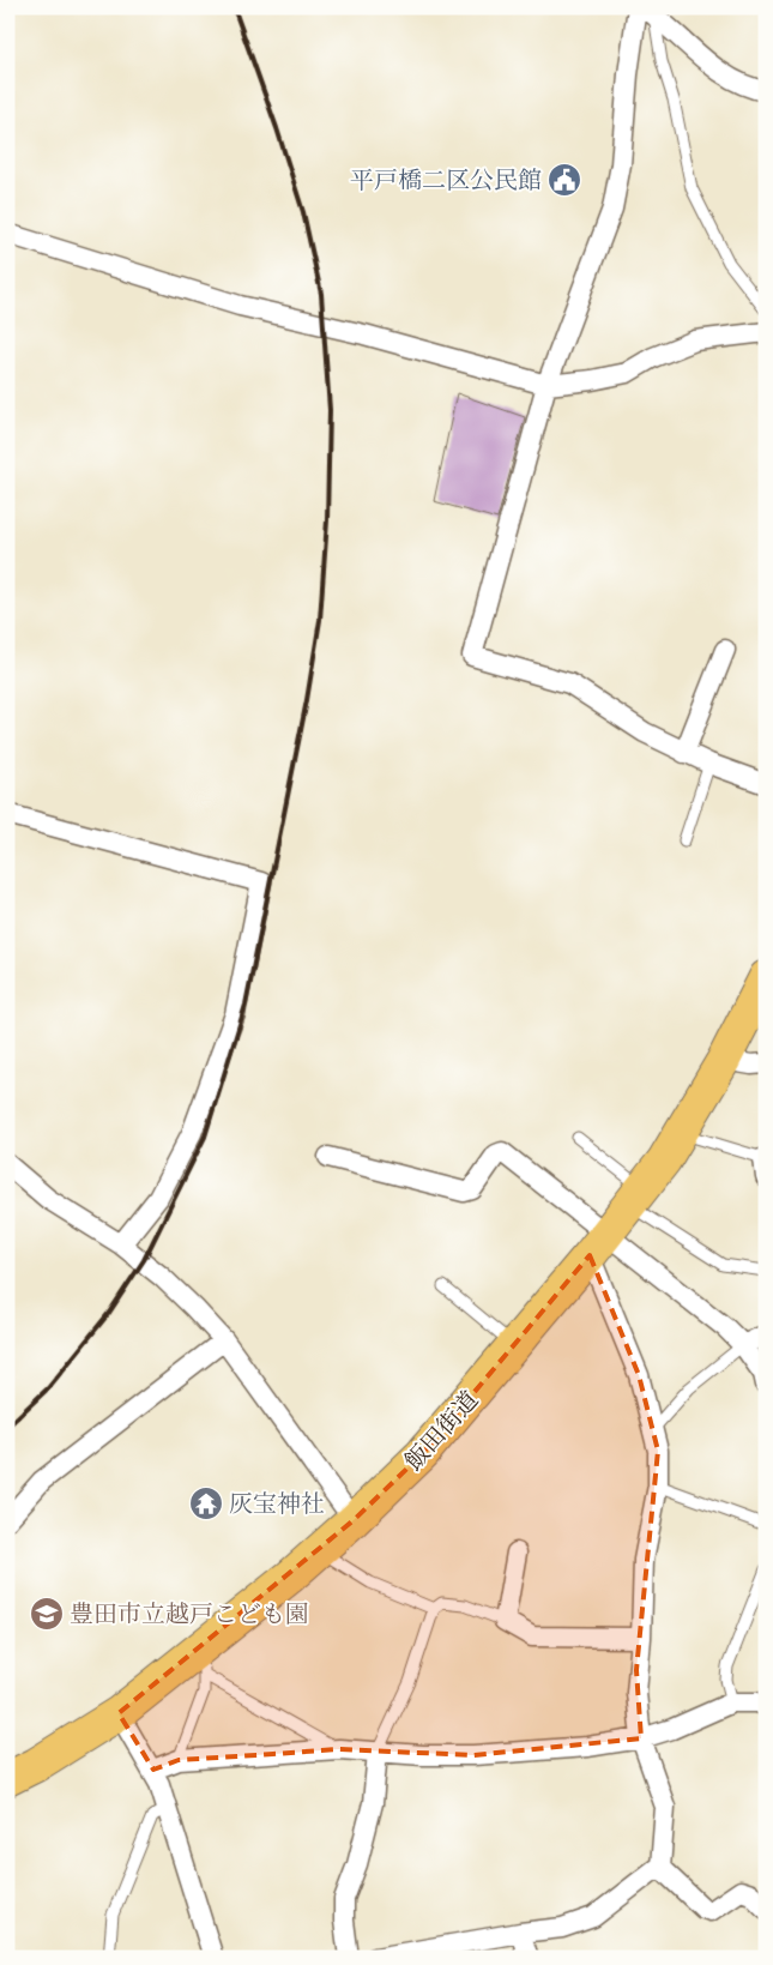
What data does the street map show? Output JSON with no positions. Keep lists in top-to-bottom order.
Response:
{
  "streets": {
    "highway": ["飯田街道"]
  },
  "places": {
    "public building": ["平戸橋二区公民館"],
    "temple": ["灰宝神社"],
    "school or university": ["豊田市立越戸こども園"]
  }
}
